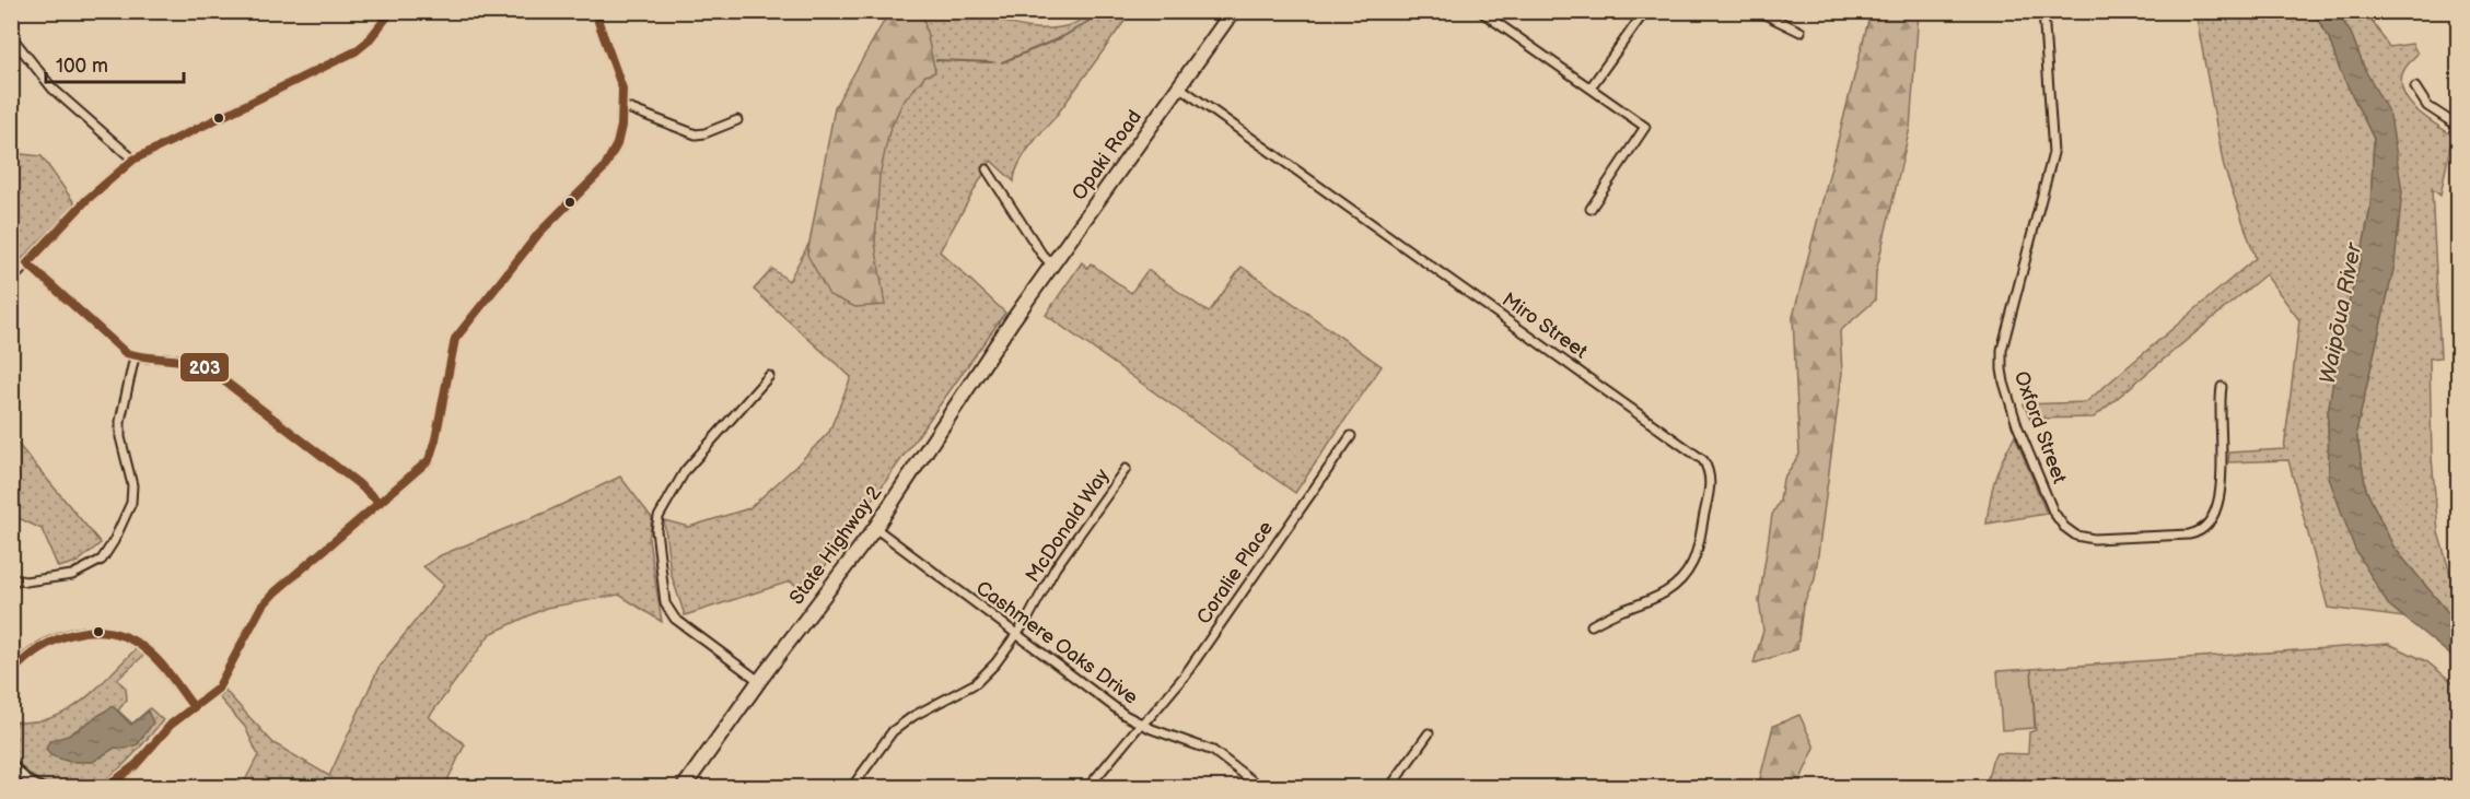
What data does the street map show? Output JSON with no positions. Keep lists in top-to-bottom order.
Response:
{
  "streets": {
    "highway": ["Opaki Road", "State Highway 2"],
    "street": [
      "Miro Street",
      "Oxford Street",
      "McDonald Way",
      "Coralie Place",
      "Cashmere Oaks Drive"
    ]
  },
  "crossings": [
    ["Opaki Road", "Miro Street"],
    ["Opaki Road", "State Highway 2"],
    ["McDonald Way", "Cashmere Oaks Drive"],
    ["State Highway 2", "Cashmere Oaks Drive"],
    ["Coralie Place", "Cashmere Oaks Drive"]
  ],
  "water": ["Waipōua River"],
  "lines": ["transit line 203"],
  "scale_bar": "100 m"
}
